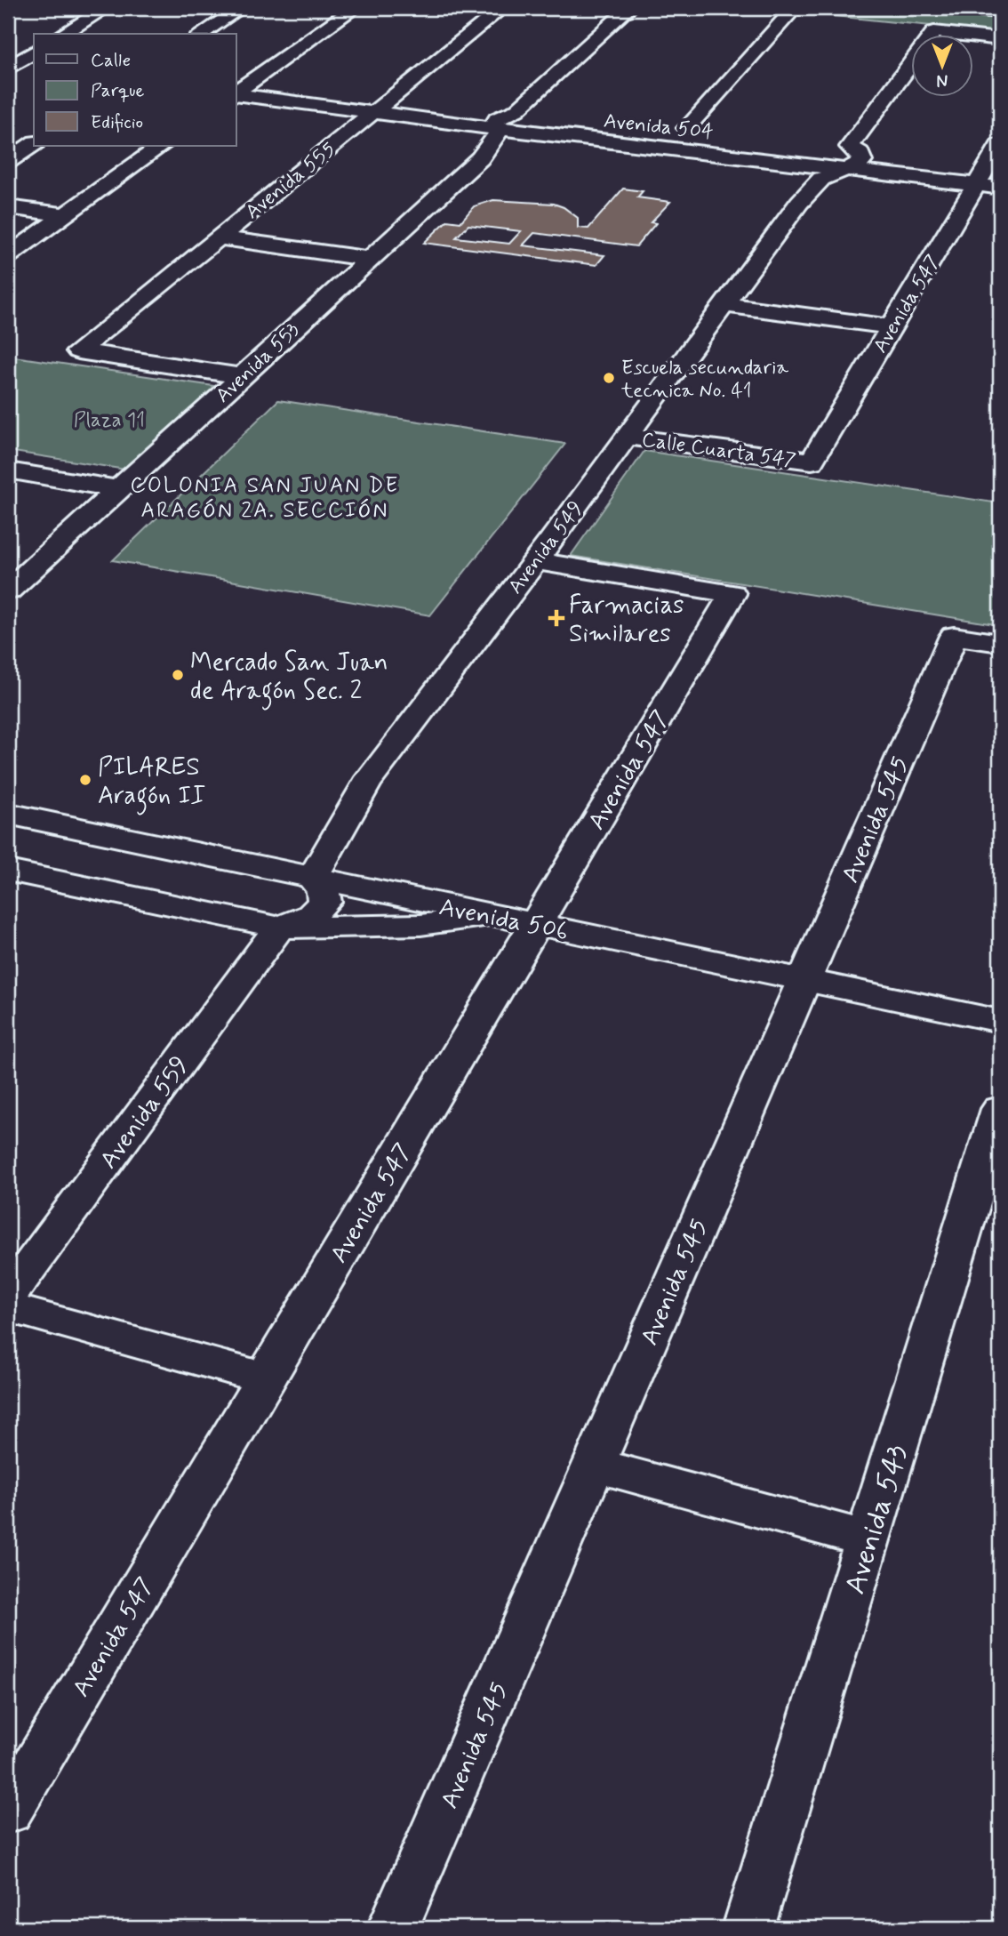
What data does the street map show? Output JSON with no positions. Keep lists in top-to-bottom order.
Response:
{
  "streets": {
    "street": [
      "Avenida 504",
      "Avenida 555",
      "Avenida 547",
      "Avenida 553",
      "Calle Cuarta 547",
      "Avenida 549",
      "Avenida 545",
      "Avenida 506",
      "Avenida 559",
      "Avenida 543"
    ]
  },
  "crossings": [
    ["Avenida 504", "Avenida 555"],
    ["Avenida 504", "Avenida 547"],
    ["Avenida 504", "Avenida 553"],
    ["Avenida 504", "Avenida 549"],
    ["Avenida 555", "Avenida 553"],
    ["Avenida 547", "Calle Cuarta 547"],
    ["Avenida 547", "Avenida 549"],
    ["Avenida 547", "Avenida 506"],
    ["Calle Cuarta 547", "Avenida 549"],
    ["Avenida 549", "Avenida 506"],
    ["Avenida 545", "Avenida 506"]
  ],
  "districts": ["COLONIA SAN JUAN DE ARAGÓN 2A. SECCIÓN"],
  "parks": ["Plaza 11"],
  "places": {
    "other": ["Escuela secundaria tecnica No. 41", "Mercado San Juan de Aragón Sec. 2", "PILARES Aragón II"],
    "health": ["Farmacias Similares"]
  },
  "legend": ["Calle", "Parque", "Edificio"],
  "north": "bottom"
}
